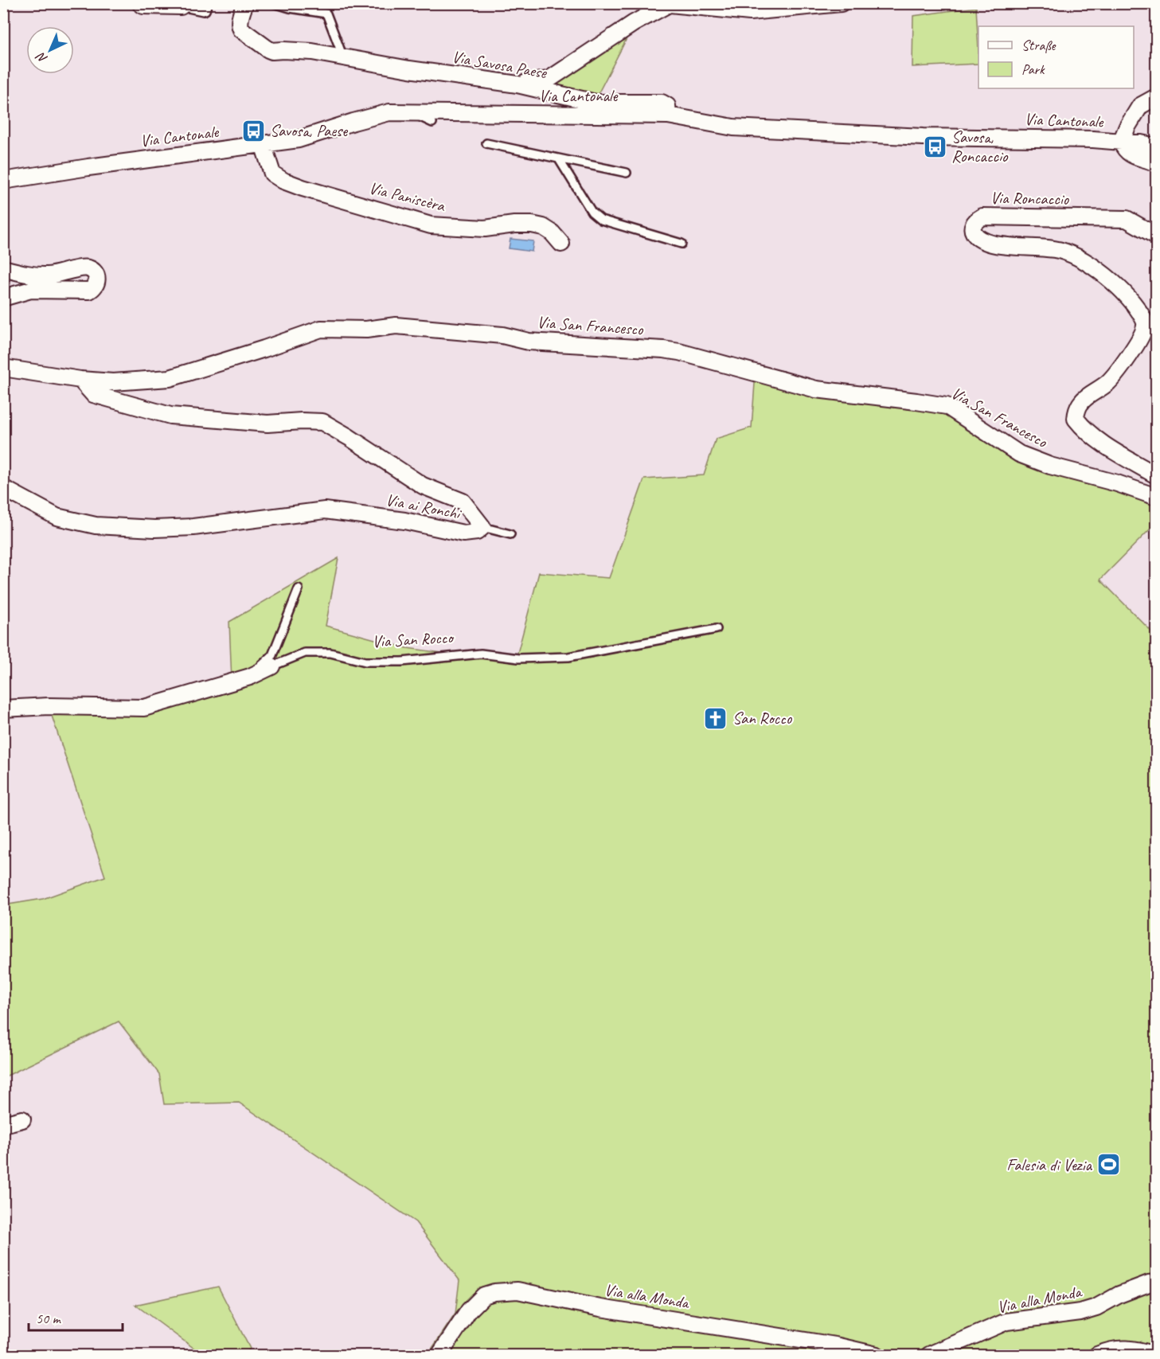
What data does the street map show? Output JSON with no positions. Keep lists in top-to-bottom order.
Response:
{
  "streets": {
    "street": [
      "Via Savosa Paese",
      "Via Cantonale",
      "Via Paniscèra",
      "Via Roncaccio",
      "Via San Francesco",
      "Via ai Ronchi",
      "Via San Rocco",
      "Via alla Monda"
    ]
  },
  "crossings": [
    ["Via Savosa Paese", "Via Cantonale"],
    ["Via Cantonale", "Via Paniscèra"],
    ["Via San Francesco", "Via ai Ronchi"]
  ],
  "places": {
    "bus stop": ["Savosa, Paese", "Savosa, Roncaccio"],
    "church": ["San Rocco"],
    "sports": ["Falesia di Vezia"]
  },
  "legend": ["Straße", "Park"],
  "scale_bar": "50 m",
  "north": "bottom left"
}
